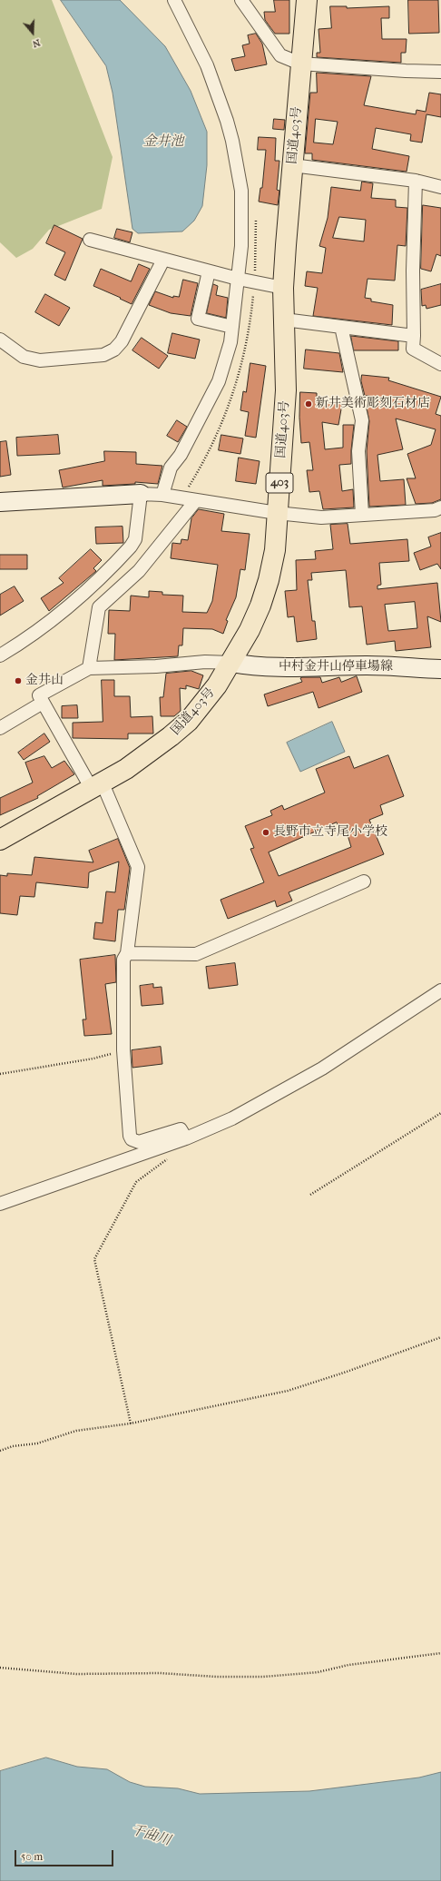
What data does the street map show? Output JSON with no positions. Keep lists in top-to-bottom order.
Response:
{
  "streets": {
    "highway": ["国道403号", "403"],
    "main road": ["中村金井山停車場線"]
  },
  "crossings": [
    ["国道403号", "中村金井山停車場線"]
  ],
  "water": ["金井池", "千曲川"],
  "places": ["新井美術彫刻石材店", "金井山", "長野市立寺尾小学校"],
  "scale_bar": "50 m",
  "north": "bottom"
}
